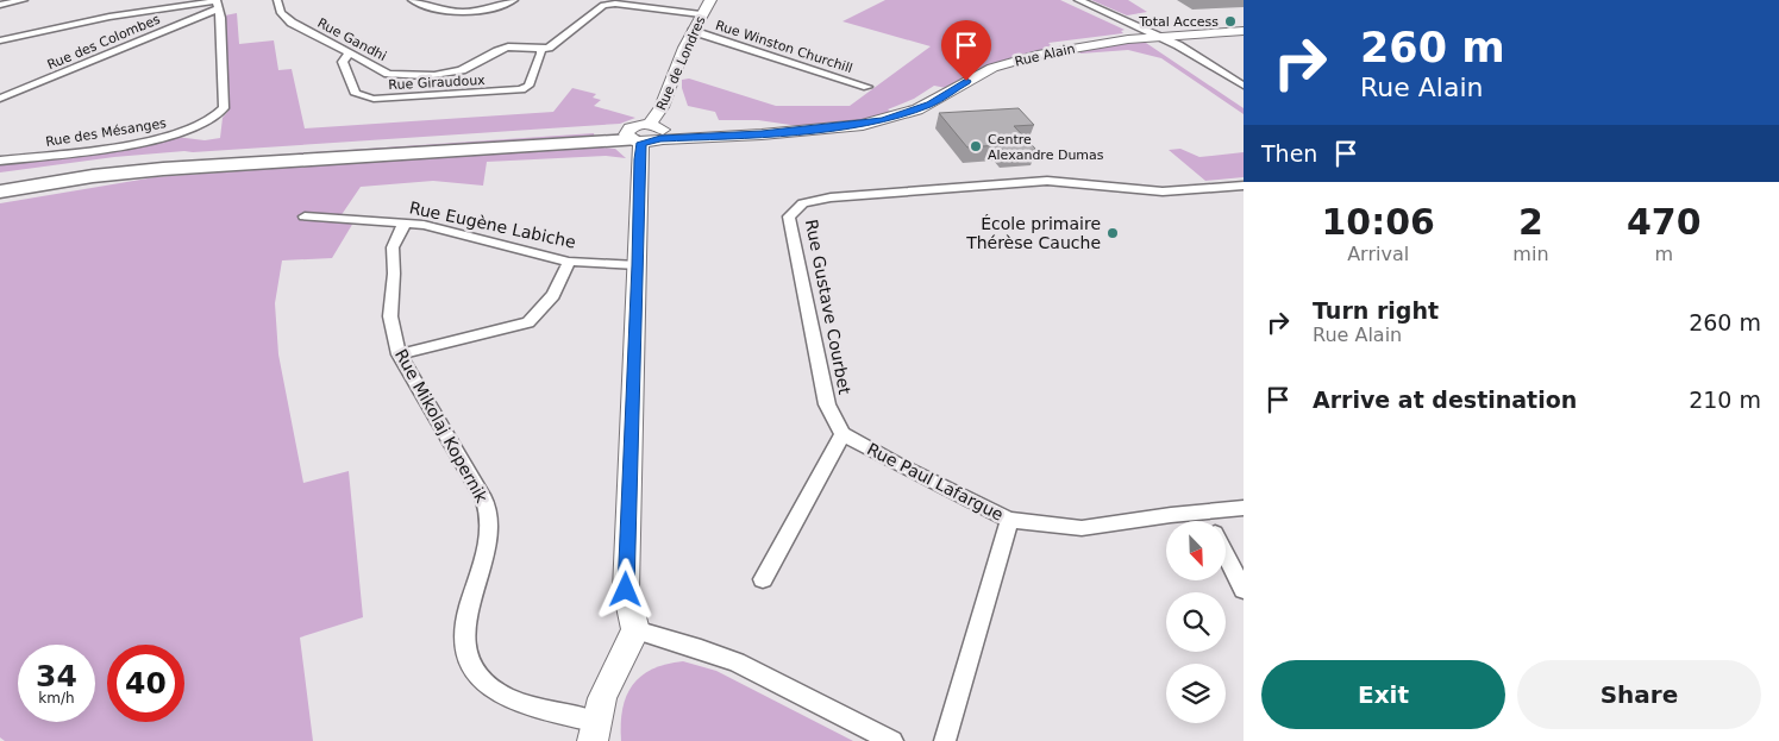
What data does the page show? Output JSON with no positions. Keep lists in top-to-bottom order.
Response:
{
  "streets": {
    "street": [
      "Rue Gandhi",
      "Rue des Colombes",
      "Rue Winston Churchill",
      "Rue Alain",
      "Rue de Londres",
      "Rue Giraudoux",
      "Rue des Mésanges",
      "Rue Eugène Labiche",
      "Rue Gustave Courbet",
      "Rue Mikolaj Kopernik",
      "Rue Paul Lafargue"
    ]
  },
  "crossings": [
    ["Rue Gandhi", "Rue Giraudoux"],
    ["Rue des Colombes", "Rue des Mésanges"],
    ["Rue Winston Churchill", "Rue de Londres"],
    ["Rue Alain", "Rue de Londres"],
    ["Rue de Londres", "Rue Eugène Labiche"],
    ["Rue Eugène Labiche", "Rue Mikolaj Kopernik"],
    ["Rue Gustave Courbet", "Rue Paul Lafargue"]
  ],
  "places": ["Total Access", "Centre Alexandre Dumas", "École primaire Thérèse Cauche"],
  "north": "bottom right",
  "page": {
    "turn": ["260 m", "Rue Alain"],
    "then": "Then",
    "eta": [
      "10:06",
      "Arrival",
      "2",
      "min",
      "470",
      "m"
    ],
    "list": [
      {
        "name": "Turn right",
        "note": "Rue Alain",
        "value": "260 m"
      },
      {
        "name": "Arrive at destination",
        "value": "210 m"
      }
    ],
    "speed": "34 km/h",
    "limit": "40",
    "buttons": ["Exit", "Share"]
  }
}
